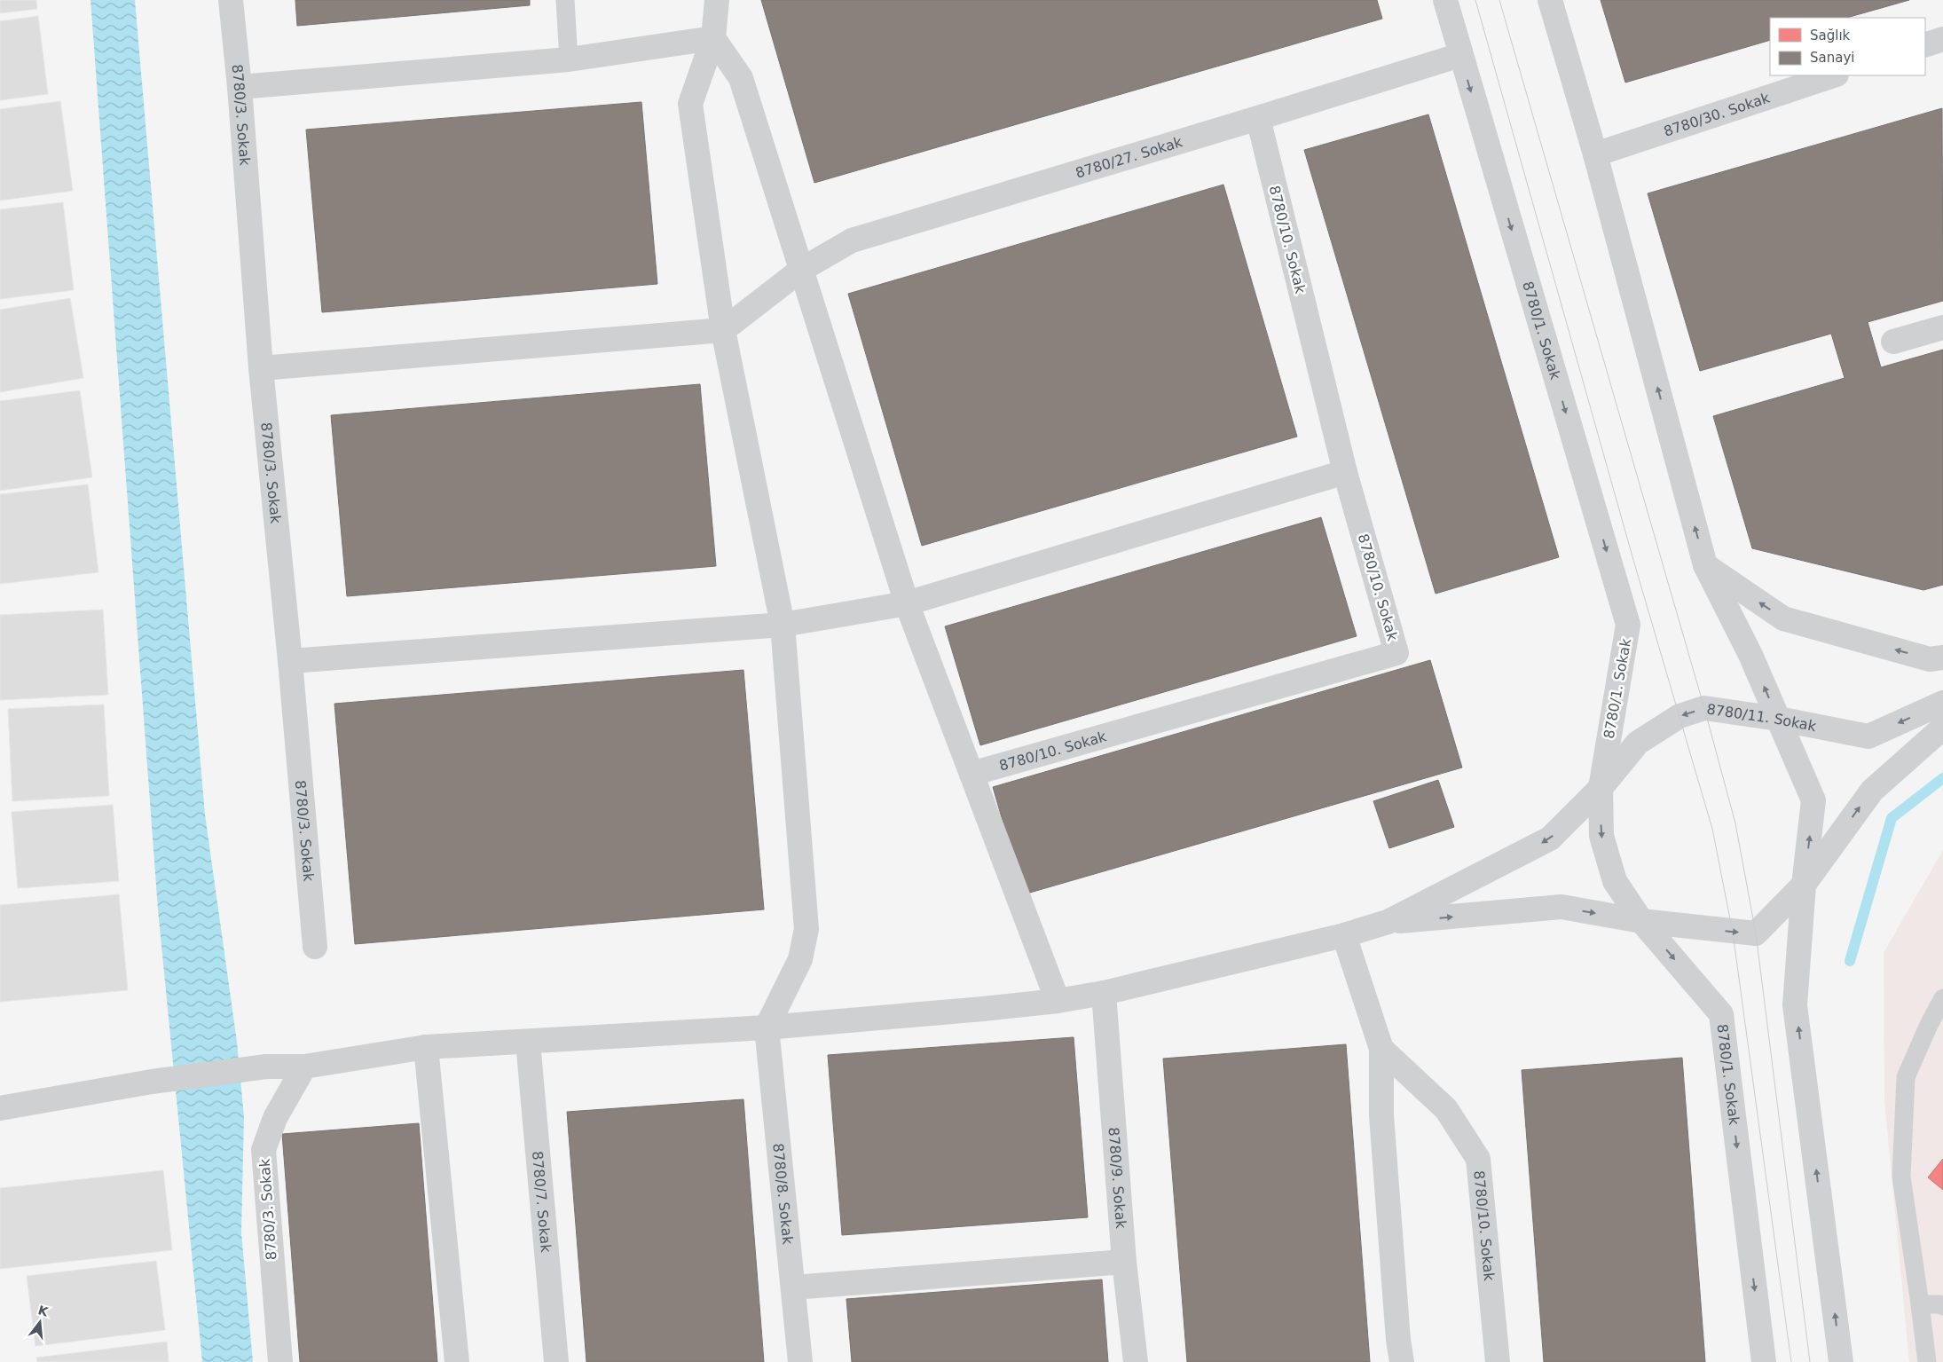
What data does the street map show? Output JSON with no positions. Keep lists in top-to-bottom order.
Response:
{
  "streets": {
    "street": [
      "8780/30. Sokak",
      "8780/3. Sokak",
      "8780/27. Sokak",
      "8780/10. Sokak",
      "8780/1. Sokak",
      "8780/11. Sokak",
      "8780/9. Sokak",
      "8780/8. Sokak",
      "8780/7. Sokak"
    ]
  },
  "crossings": [
    ["8780/27. Sokak", "8780/10. Sokak"],
    ["8780/27. Sokak", "8780/1. Sokak"],
    ["8780/1. Sokak", "8780/11. Sokak"]
  ],
  "legend": ["Sağlık", "Sanayi"],
  "north": "top"
}
